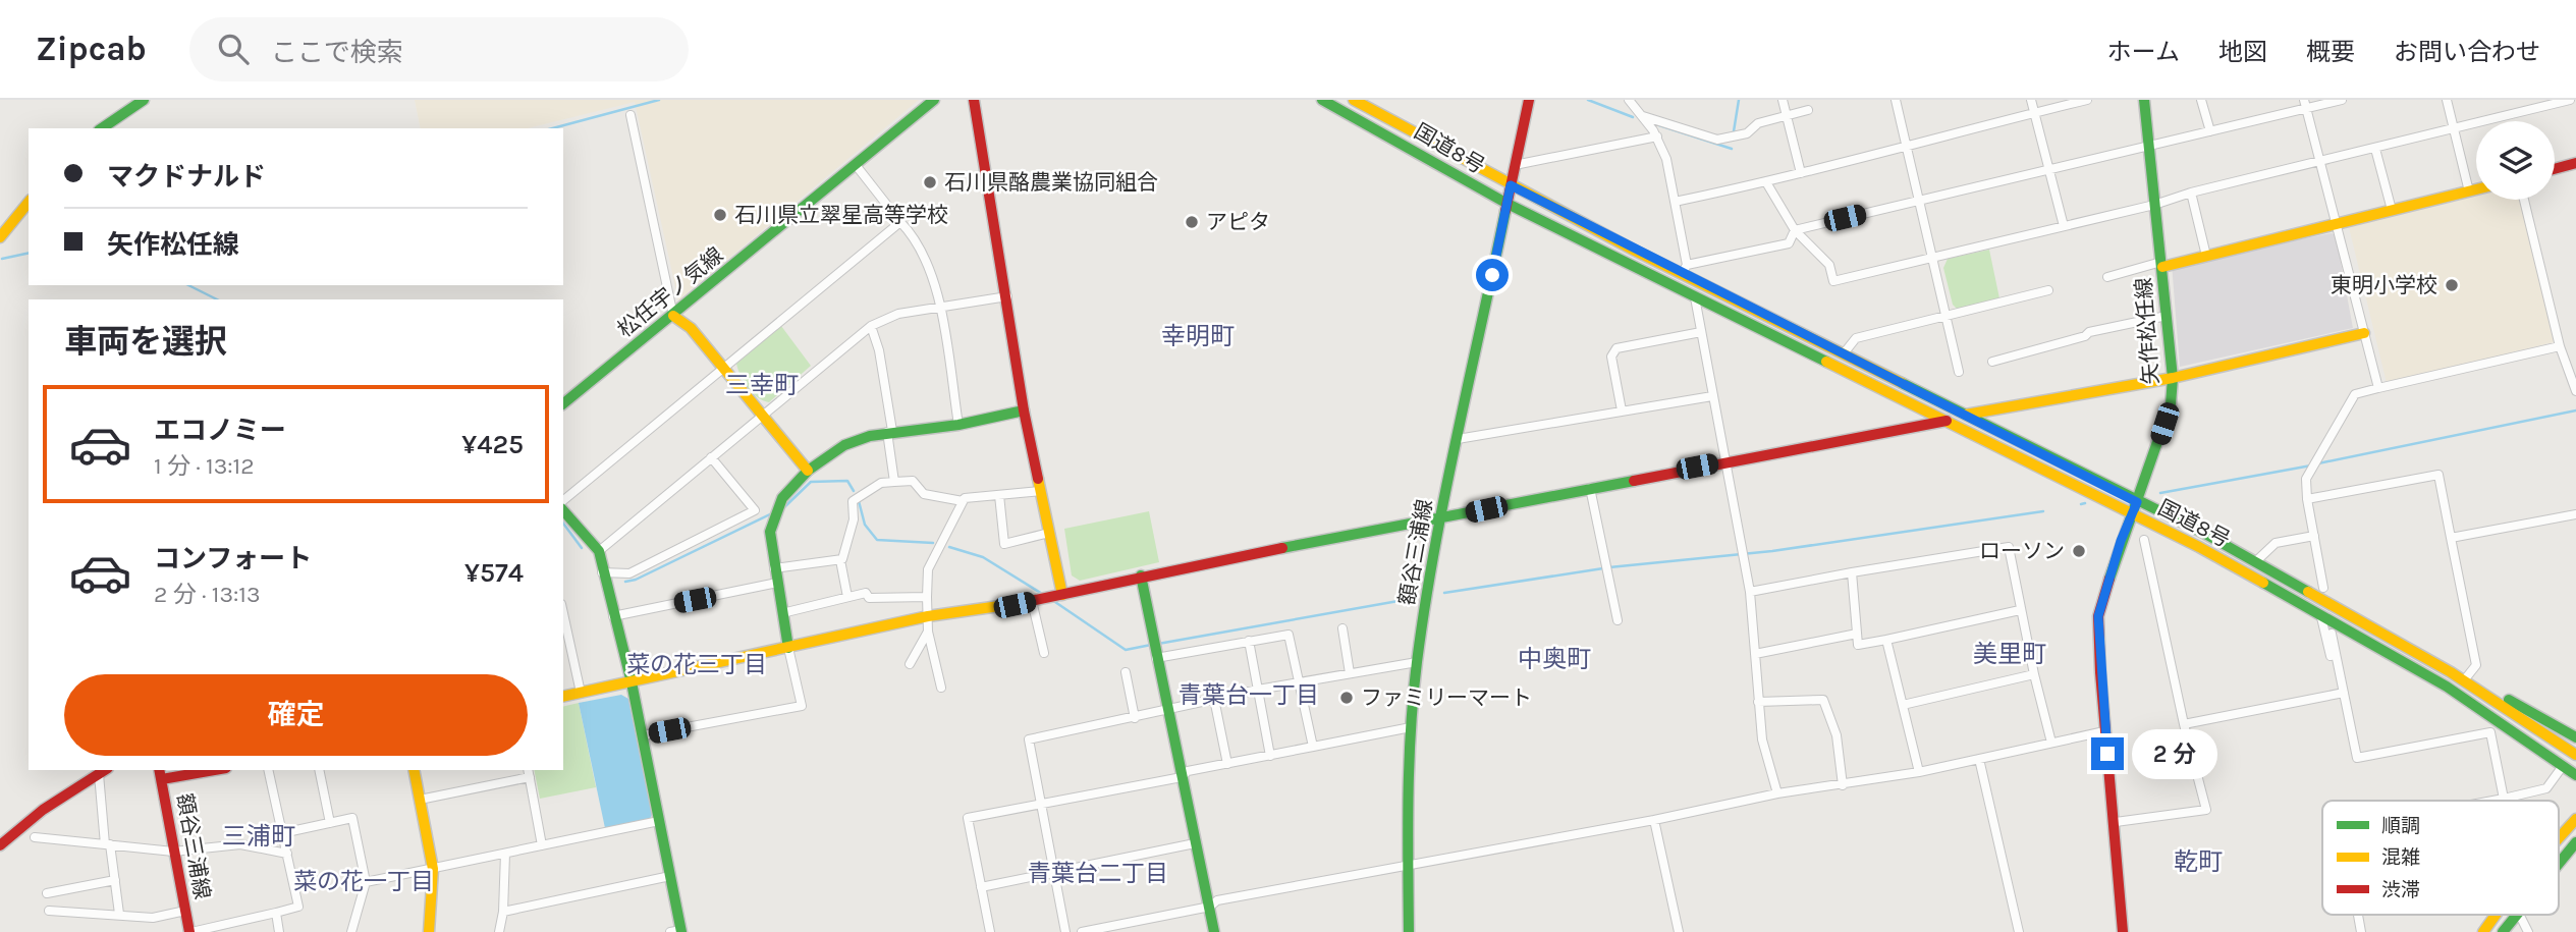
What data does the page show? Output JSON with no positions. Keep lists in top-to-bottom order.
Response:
{
  "streets": {
    "main road": [
      "国道8号",
      "松任宇ノ気線",
      "矢作松任線",
      "額谷三浦線"
    ]
  },
  "crossings": [
    ["国道8号", "矢作松任線"],
    ["国道8号", "額谷三浦線"]
  ],
  "districts": [
    "幸明町",
    "三幸町",
    "美里町",
    "中奥町",
    "菜の花三丁目",
    "青葉台一丁目",
    "三浦町",
    "乾町",
    "青葉台二丁目",
    "菜の花一丁目"
  ],
  "places": [
    "石川県酪農業協同組合",
    "石川県立翠星高等学校",
    "アピタ",
    "東明小学校",
    "ローソン",
    "ファミリーマート"
  ],
  "legend": ["順調", "混雑", "渋滞"],
  "page": {
    "header": "Zipcab",
    "search": "ここで検索",
    "nav": [
      "ホーム",
      "地図",
      "概要",
      "お問い合わせ"
    ],
    "banner": ["マクドナルド", "矢作松任線"],
    "heading": "車両を選択",
    "list": [
      {
        "name": "エコノミー",
        "note": "1 分 · 13:12",
        "value": "¥425"
      },
      {
        "name": "コンフォート",
        "note": "2 分 · 13:13",
        "value": "¥574"
      }
    ],
    "buttons": "確定",
    "bubble": "2 分"
  }
}
